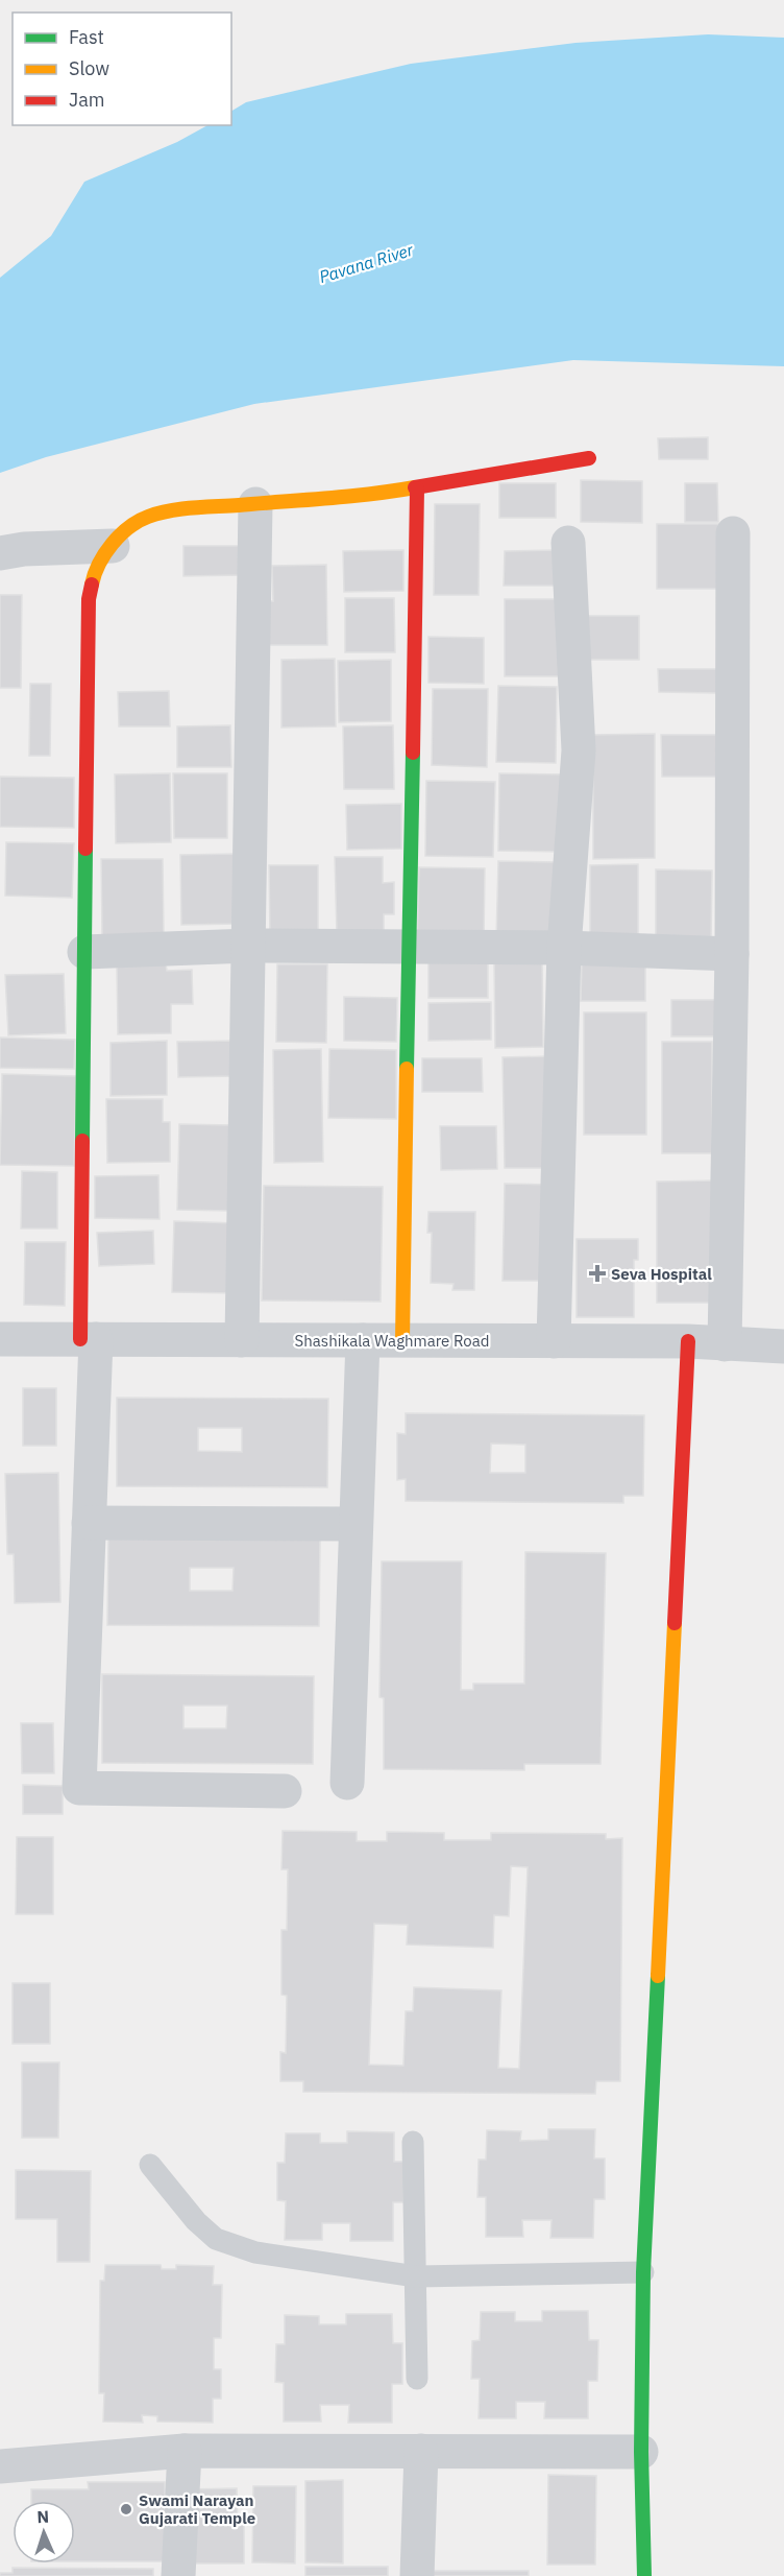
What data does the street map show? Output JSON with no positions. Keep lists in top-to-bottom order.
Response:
{
  "streets": {
    "street": ["Shashikala Waghmare Road"]
  },
  "water": ["Pavana River"],
  "places": {
    "health": ["Seva Hospital"],
    "other": ["Swami Narayan Gujarati Temple"]
  },
  "legend": ["Fast", "Slow", "Jam"],
  "north": "top"
}
